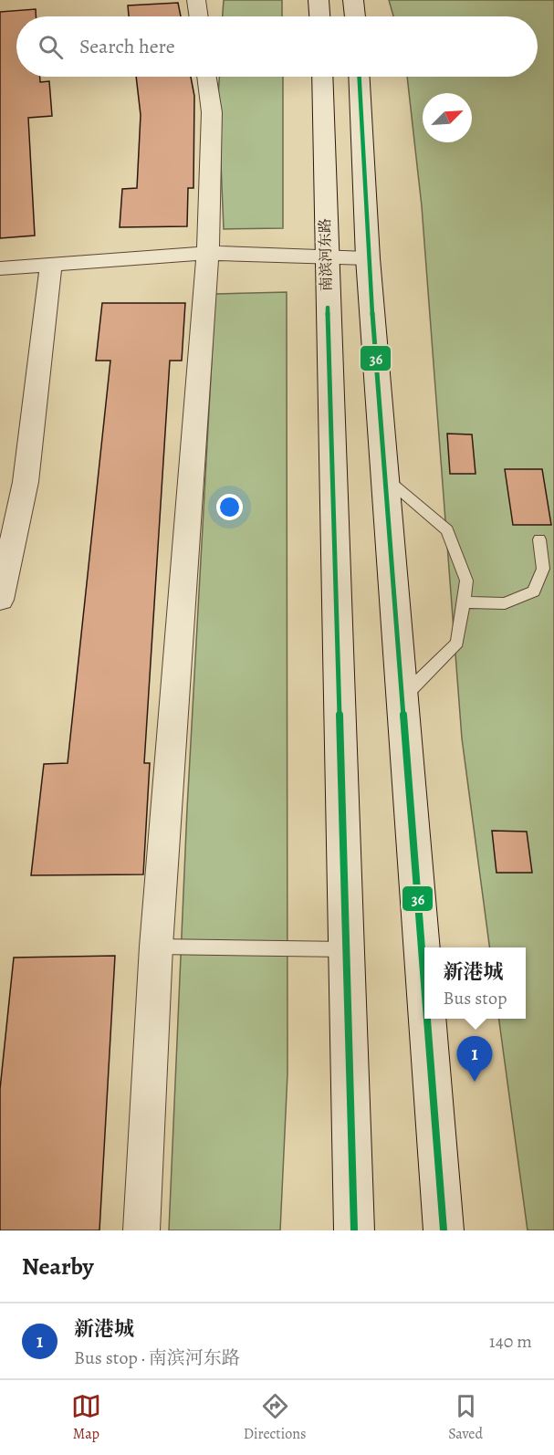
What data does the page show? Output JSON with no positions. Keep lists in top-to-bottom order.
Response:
{
  "streets": {
    "main road": ["南滨河东路"]
  },
  "lines": ["transit line 36"],
  "north": "top right",
  "page": {
    "search": "Search here",
    "popup": ["新港城", "Bus stop"],
    "pins": "1",
    "heading": "Nearby",
    "list": [
      {
        "mark": "1",
        "name": "新港城",
        "note": "Bus stop · 南滨河东路",
        "value": "140 m"
      }
    ],
    "nav": ["Map", "Directions", "Saved"]
  }
}
